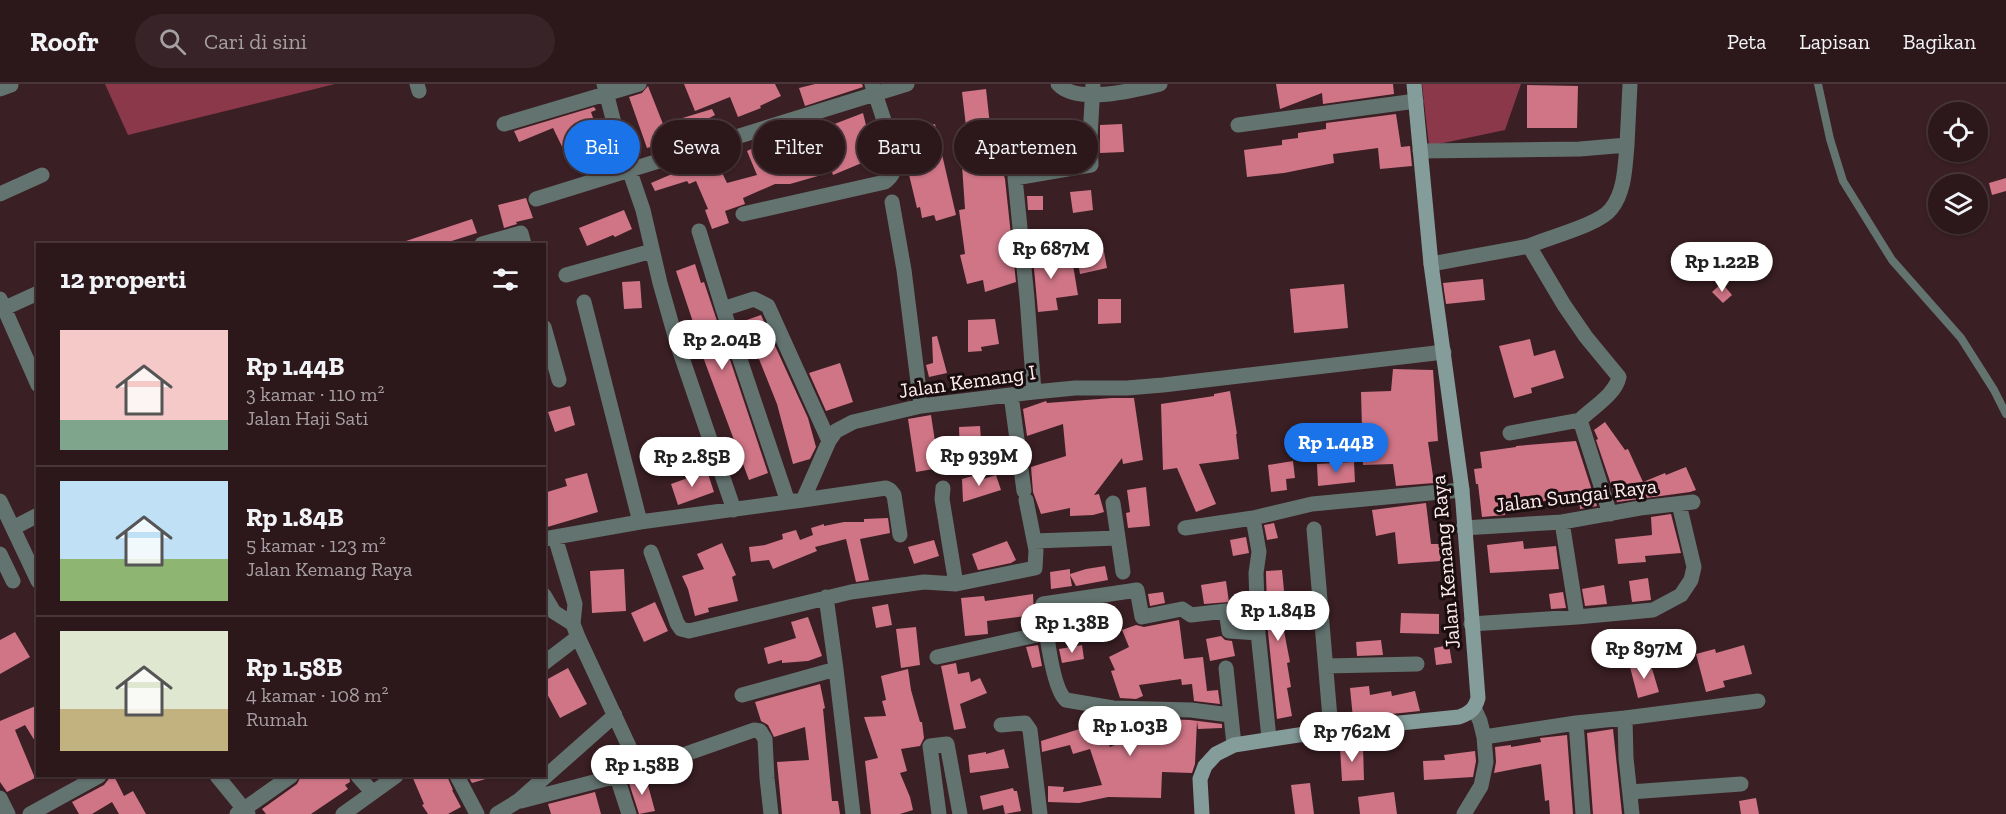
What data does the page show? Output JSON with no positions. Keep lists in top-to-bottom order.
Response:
{
  "streets": {
    "street": ["Jalan Kemang I", "Jalan Sungai Raya", "Jalan Kemang Raya"]
  },
  "crossings": [
    ["Jalan Kemang I", "Jalan Kemang Raya"],
    ["Jalan Sungai Raya", "Jalan Kemang Raya"]
  ],
  "page": {
    "header": "Roofr",
    "search": "Cari di sini",
    "nav": ["Peta", "Lapisan", "Bagikan"],
    "chip": [
      "Beli",
      "Sewa",
      "Filter",
      "Baru",
      "Apartemen"
    ],
    "price": [
      "Rp 687M",
      "Rp 1.22B",
      "Rp 2.04B",
      "Rp 1.44B",
      "Rp 939M",
      "Rp 2.85B",
      "Rp 1.84B",
      "Rp 1.38B",
      "Rp 897M",
      "Rp 1.03B",
      "Rp 762M",
      "Rp 1.58B"
    ],
    "heading": "12 properti",
    "list": [
      {
        "name": "Rp 1.44B",
        "note": "3 kamar · 110 m² · Jalan Haji Sati"
      },
      {
        "name": "Rp 1.84B",
        "note": "5 kamar · 123 m² · Jalan Kemang Raya"
      },
      {
        "name": "Rp 1.58B",
        "note": "4 kamar · 108 m² · Rumah"
      }
    ]
  }
}
